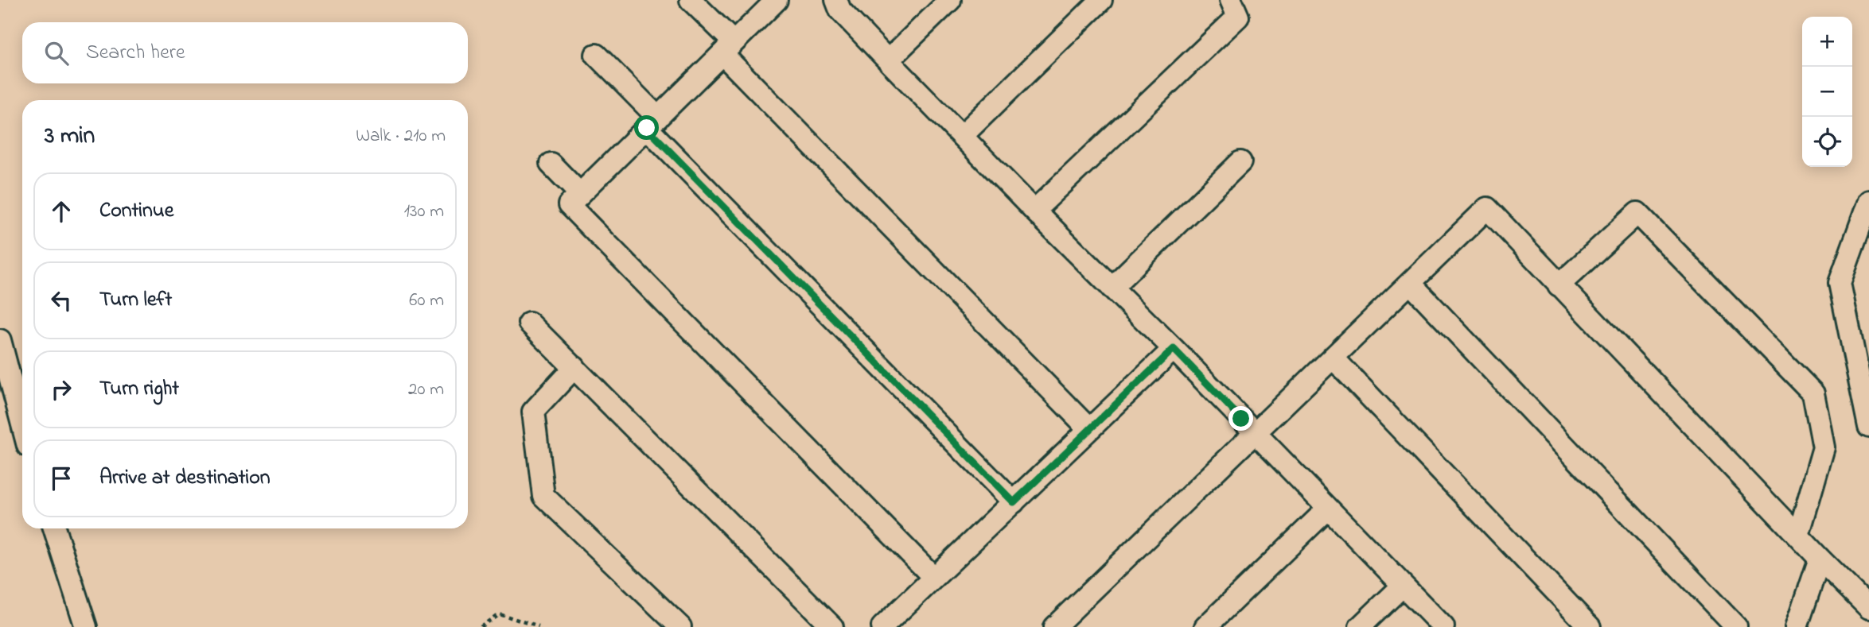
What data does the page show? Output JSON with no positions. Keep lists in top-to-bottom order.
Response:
{
  "page": {
    "map_buttons": ["+", "−"],
    "search": "Search here",
    "heading": ["3 min", "Walk · 210 m"],
    "list": [
      ["Continue", "130 m"],
      ["Turn left", "60 m"],
      ["Turn right", "20 m"],
      "Arrive at destination"
    ]
  }
}
